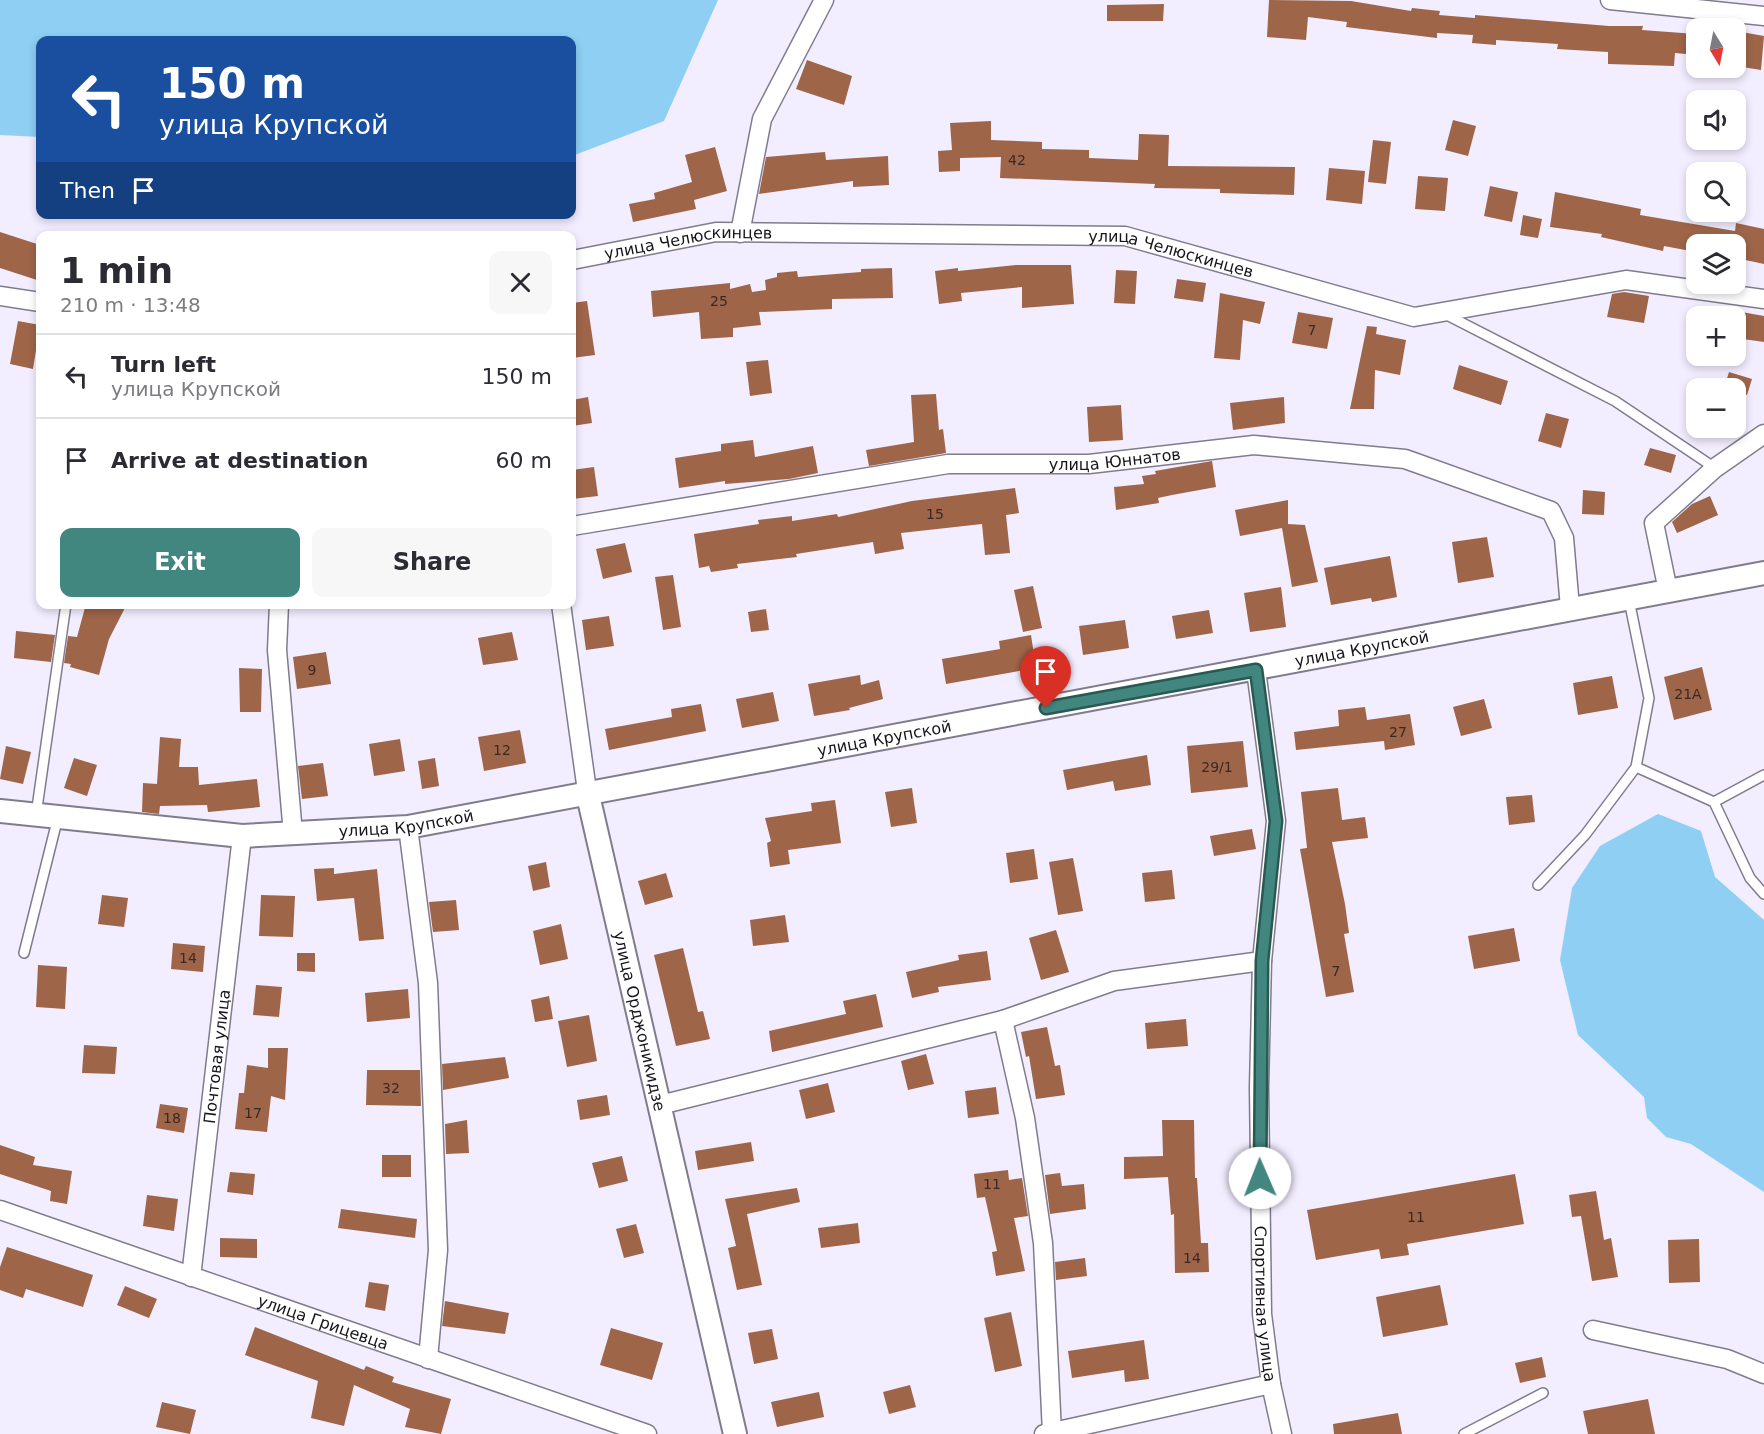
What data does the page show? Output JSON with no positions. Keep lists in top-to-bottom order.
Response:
{
  "streets": {
    "street": [
      "улица Челюскинцев",
      "улица Юннатов",
      "улица Крупской",
      "улица Орджоникидзе",
      "Почтовая улица",
      "Спортивная улица",
      "улица Грицевца"
    ]
  },
  "crossings": [
    ["улица Юннатов", "улица Крупской"],
    ["улица Крупской", "улица Орджоникидзе"],
    ["улица Крупской", "Почтовая улица"],
    ["улица Крупской", "Спортивная улица"],
    ["Почтовая улица", "улица Грицевца"]
  ],
  "house_numbers": [
    "42",
    "25",
    "7",
    "15",
    "9",
    "21А",
    "27",
    "12",
    "29/1",
    "14",
    "7",
    "32",
    "17",
    "18",
    "11",
    "11",
    "14"
  ],
  "north": "bottom",
  "page": {
    "map_buttons": ["+", "−"],
    "turn": ["150 m", "улица Крупской"],
    "then": "Then",
    "heading": ["1 min", "210 m · 13:48"],
    "list": [
      {
        "name": "Turn left",
        "note": "улица Крупской",
        "value": "150 m"
      },
      {
        "name": "Arrive at destination",
        "value": "60 m"
      }
    ],
    "buttons": ["Exit", "Share"]
  }
}
